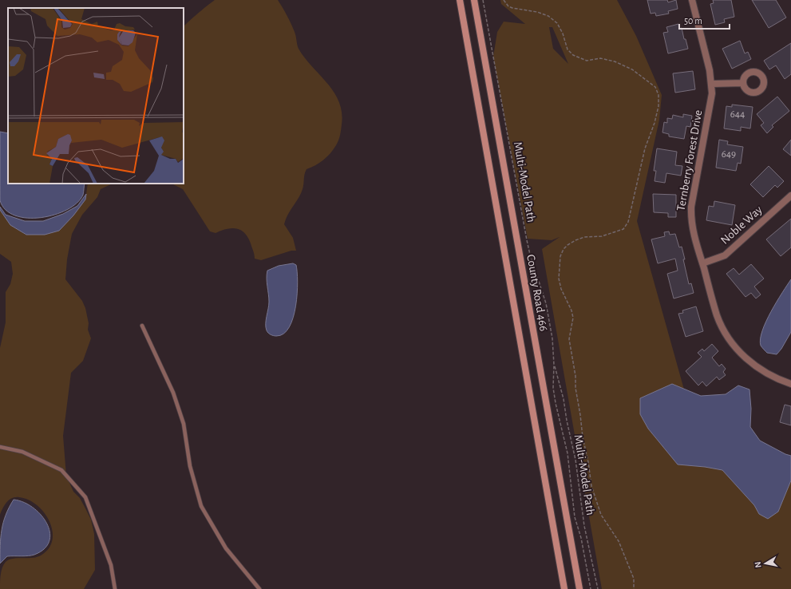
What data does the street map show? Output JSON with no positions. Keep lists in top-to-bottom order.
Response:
{
  "streets": {
    "main road": ["County Road 466"],
    "street": ["Ternberry Forest Drive", "Noble Way"],
    "path": ["Multi-Model Path"]
  },
  "crossings": [
    ["Ternberry Forest Drive", "Noble Way"]
  ],
  "house_numbers": ["644", "649"],
  "scale_bar": "50 m",
  "north": "left"
}
